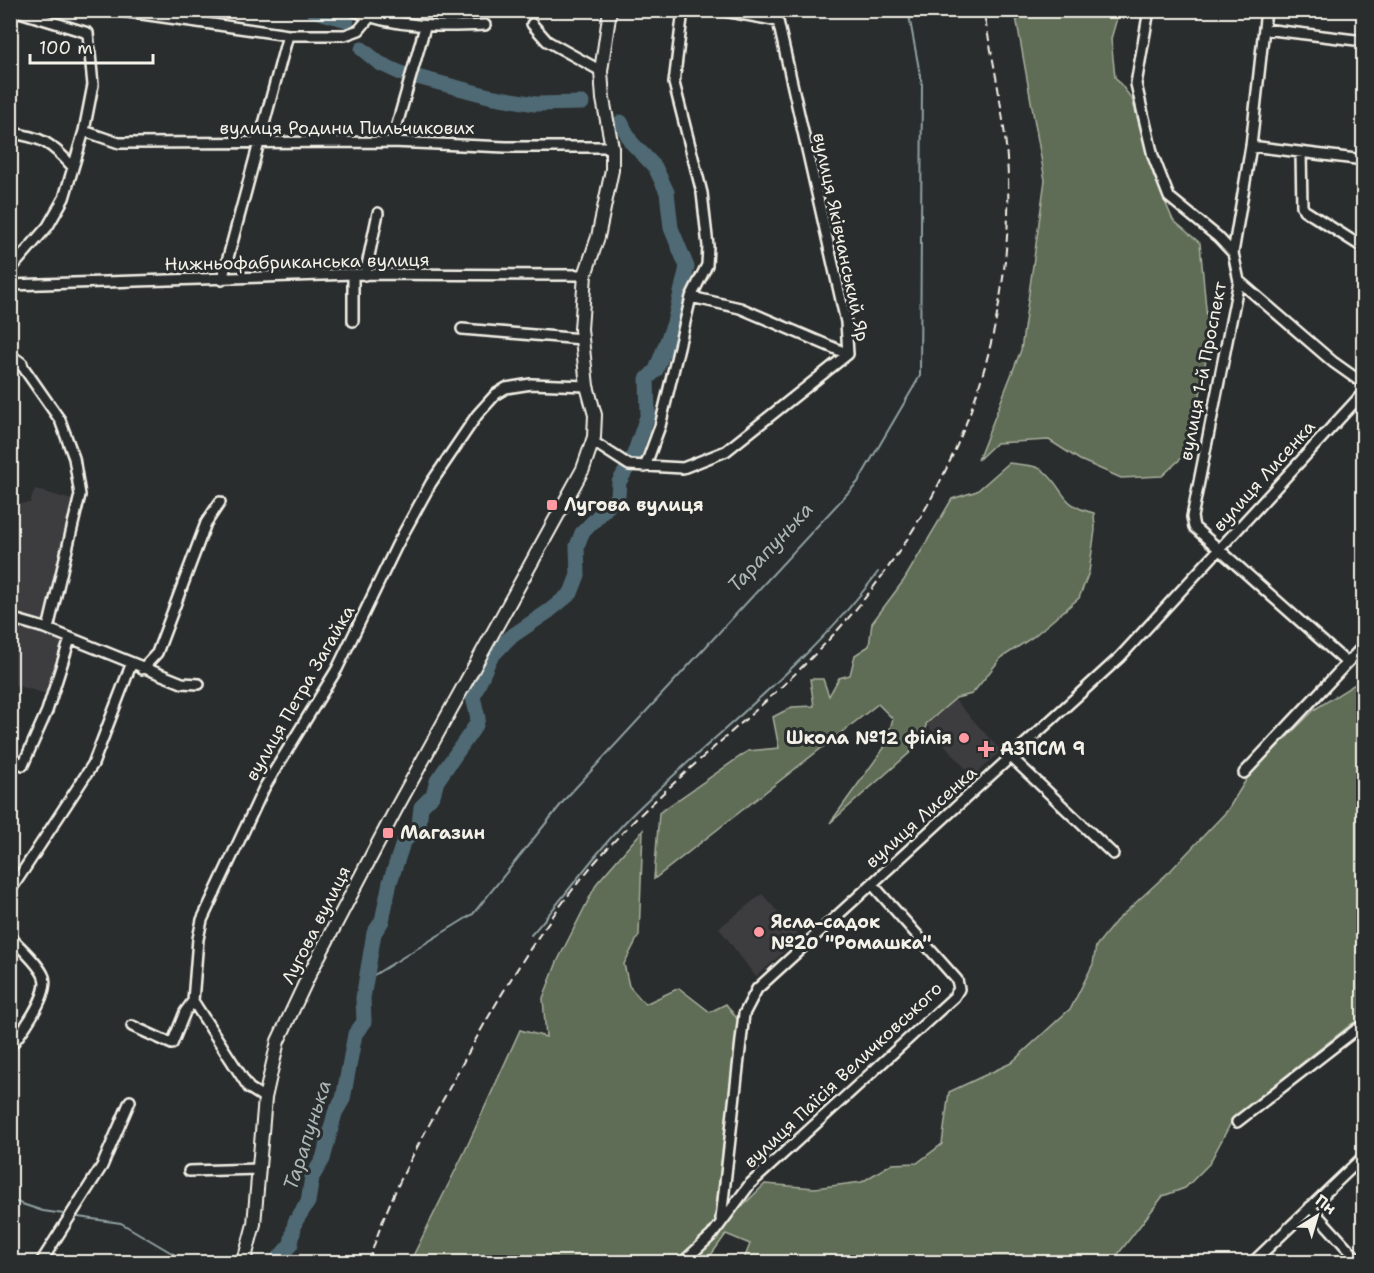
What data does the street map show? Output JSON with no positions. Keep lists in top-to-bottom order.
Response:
{
  "streets": {
    "street": [
      "вулиця Родини Пильчикових",
      "вулиця Яківчанський Яр",
      "Нижньофабриканська вулиця",
      "вулиця 1-й Проспект",
      "вулиця Лисенка",
      "вулиця Петра Загайка",
      "Лугова вулиця",
      "вулиця Паїсія Величковського"
    ]
  },
  "crossings": [
    ["вулиця Родини Пильчикових", "Лугова вулиця"],
    ["вулиця Яківчанський Яр", "Лугова вулиця"],
    ["Нижньофабриканська вулиця", "Лугова вулиця"],
    ["вулиця 1-й Проспект", "вулиця Лисенка"],
    ["вулиця Лисенка", "вулиця Паїсія Величковського"],
    ["вулиця Петра Загайка", "Лугова вулиця"]
  ],
  "water": ["Тарапунька"],
  "places": {
    "transit": ["Лугова вулиця", "Магазин"],
    "other": ["Школа №12 філія", "Ясла-садок №20 \"Ромашка\""],
    "health": ["АЗПСМ 9"]
  },
  "scale_bar": "100 m",
  "north": "top right"
}
